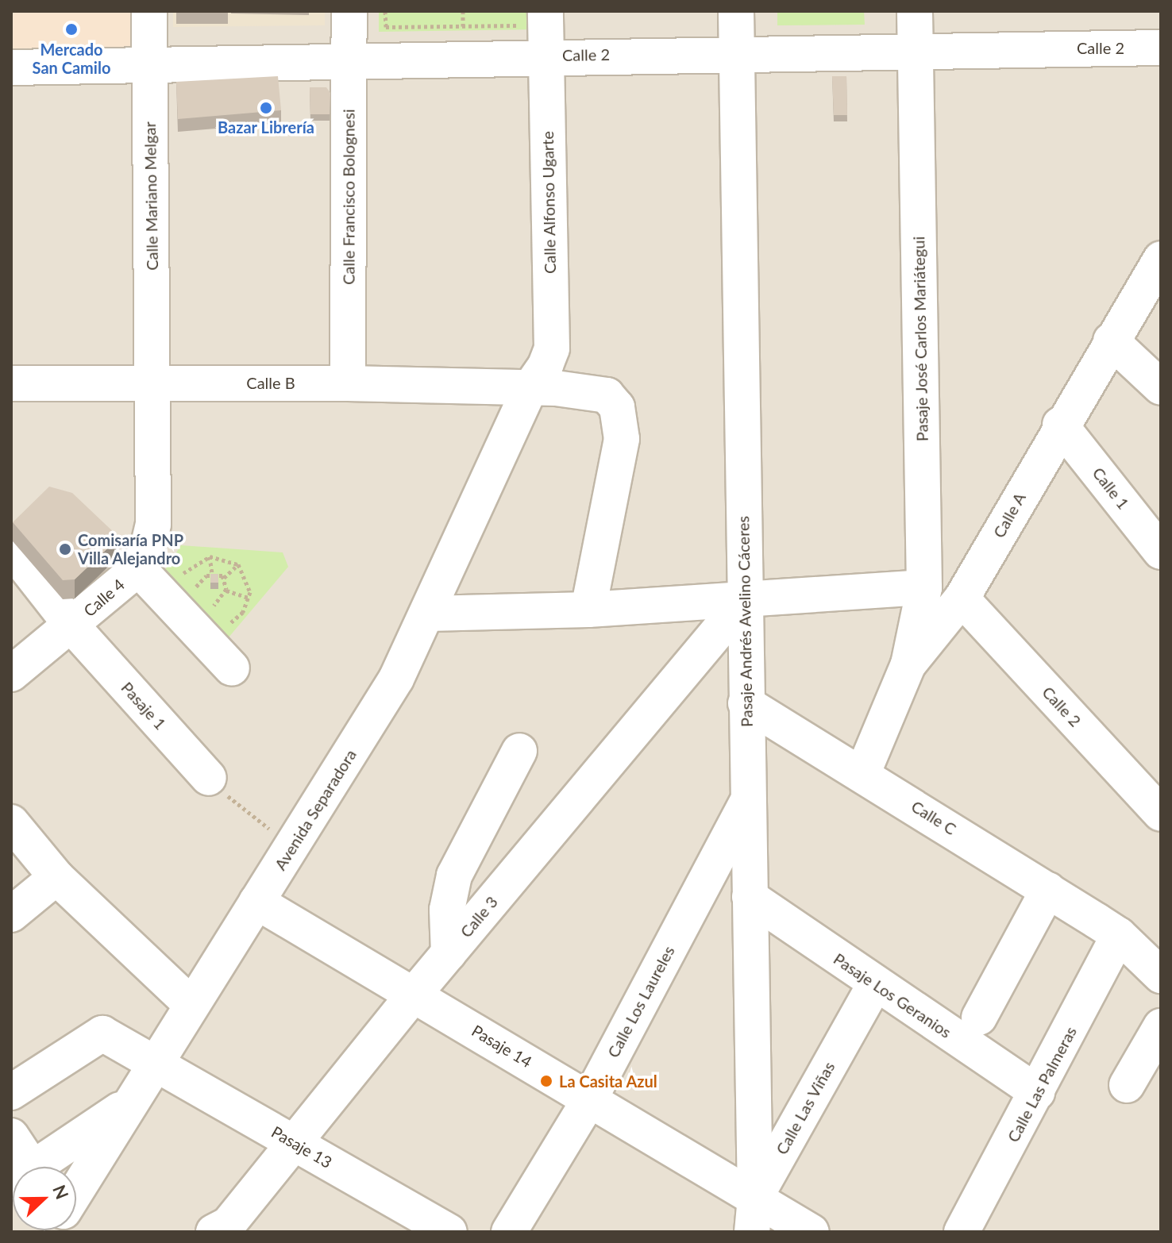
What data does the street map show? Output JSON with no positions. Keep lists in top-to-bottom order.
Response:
{
  "streets": {
    "street": [
      "Calle 2",
      "Calle Mariano Melgar",
      "Calle Francisco Bolognesi",
      "Calle Alfonso Ugarte",
      "Pasaje José Carlos Mariátegui",
      "Calle B",
      "Calle 1",
      "Calle A",
      "Calle 4",
      "Pasaje Andrés Avelino Cáceres",
      "Pasaje 1",
      "Avenida Separadora",
      "Calle C",
      "Calle 3",
      "Pasaje Los Geranios",
      "Calle Los Laureles",
      "Pasaje 14",
      "Calle Las Palmeras",
      "Calle Las Viñas",
      "Pasaje 13"
    ]
  },
  "crossings": [
    ["Calle 2", "Calle Mariano Melgar"],
    ["Calle 2", "Calle Francisco Bolognesi"],
    ["Calle 2", "Calle Alfonso Ugarte"],
    ["Calle 2", "Pasaje José Carlos Mariátegui"],
    ["Calle 2", "Calle A"],
    ["Calle 2", "Pasaje Andrés Avelino Cáceres"],
    ["Calle Mariano Melgar", "Calle B"],
    ["Calle Mariano Melgar", "Calle 4"],
    ["Calle Francisco Bolognesi", "Calle B"],
    ["Calle Alfonso Ugarte", "Calle B"],
    ["Calle Alfonso Ugarte", "Avenida Separadora"],
    ["Pasaje José Carlos Mariátegui", "Calle A"],
    ["Calle B", "Calle 4"],
    ["Calle B", "Avenida Separadora"],
    ["Calle 1", "Calle A"],
    ["Calle A", "Calle C"],
    ["Calle 4", "Pasaje 1"],
    ["Pasaje Andrés Avelino Cáceres", "Calle C"],
    ["Pasaje Andrés Avelino Cáceres", "Calle 3"],
    ["Pasaje Andrés Avelino Cáceres", "Pasaje Los Geranios"],
    ["Pasaje Andrés Avelino Cáceres", "Calle Los Laureles"],
    ["Pasaje Andrés Avelino Cáceres", "Pasaje 14"],
    ["Pasaje Andrés Avelino Cáceres", "Calle Las Viñas"],
    ["Avenida Separadora", "Pasaje 14"],
    ["Avenida Separadora", "Pasaje 13"],
    ["Calle C", "Calle Las Palmeras"],
    ["Calle 3", "Pasaje 14"],
    ["Calle 3", "Pasaje 13"],
    ["Pasaje Los Geranios", "Calle Las Palmeras"],
    ["Pasaje Los Geranios", "Calle Las Viñas"],
    ["Calle Los Laureles", "Pasaje 14"],
    ["Pasaje 14", "Calle Las Viñas"]
  ],
  "places": [
    "Mercado San Camilo",
    "Bazar Librería",
    "Comisaría PNP Villa Alejandro",
    "La Casita Azul"
  ],
  "north": "right"
}
